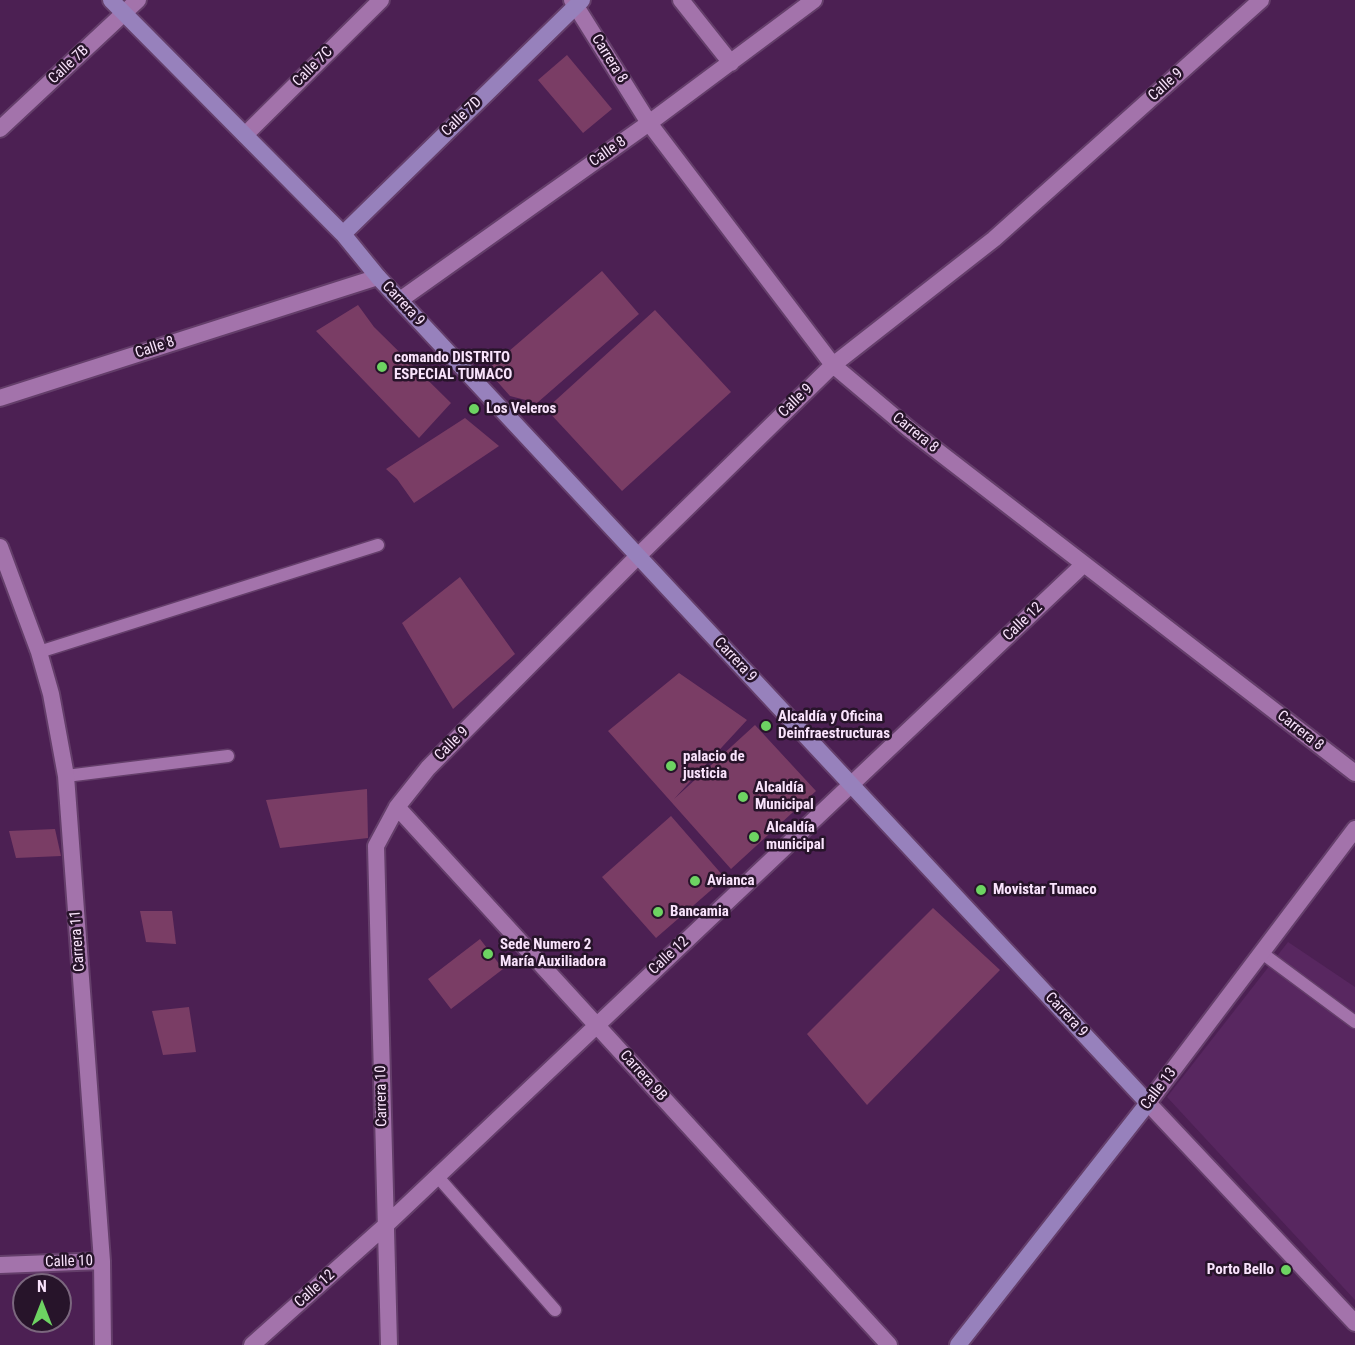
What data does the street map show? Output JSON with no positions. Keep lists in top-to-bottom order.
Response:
{
  "streets": {
    "main road": ["Calle 7D", "Carrera 9", "Calle 13"],
    "street": [
      "Carrera 8",
      "Calle 7B",
      "Calle 7C",
      "Calle 9",
      "Calle 8",
      "Calle 12",
      "Carrera 11",
      "Carrera 9B",
      "Carrera 10",
      "Calle 10"
    ]
  },
  "crossings": [
    ["Carrera 8", "Calle 9"],
    ["Carrera 8", "Calle 7D"],
    ["Carrera 8", "Calle 8"],
    ["Carrera 8", "Calle 12"],
    ["Calle 7B", "Carrera 9"],
    ["Calle 7C", "Carrera 9"],
    ["Calle 9", "Carrera 9"],
    ["Calle 9", "Carrera 9B"],
    ["Calle 9", "Carrera 10"],
    ["Calle 7D", "Carrera 9"],
    ["Calle 8", "Carrera 9"],
    ["Carrera 9", "Calle 12"],
    ["Carrera 9", "Calle 13"],
    ["Calle 12", "Carrera 9B"],
    ["Calle 12", "Carrera 10"],
    ["Carrera 11", "Calle 10"]
  ],
  "places": [
    "comando DISTRITO ESPECIAL TUMACO",
    "Los Veleros",
    "Alcaldía y Oficina Deinfraestructuras",
    "palacio de justicia",
    "Alcaldía Municipal",
    "Alcaldía municipal",
    "Avianca",
    "Movistar Tumaco",
    "Bancamia",
    "Sede Numero 2 María Auxiliadora",
    "Porto Bello"
  ],
  "north": "top"
}
